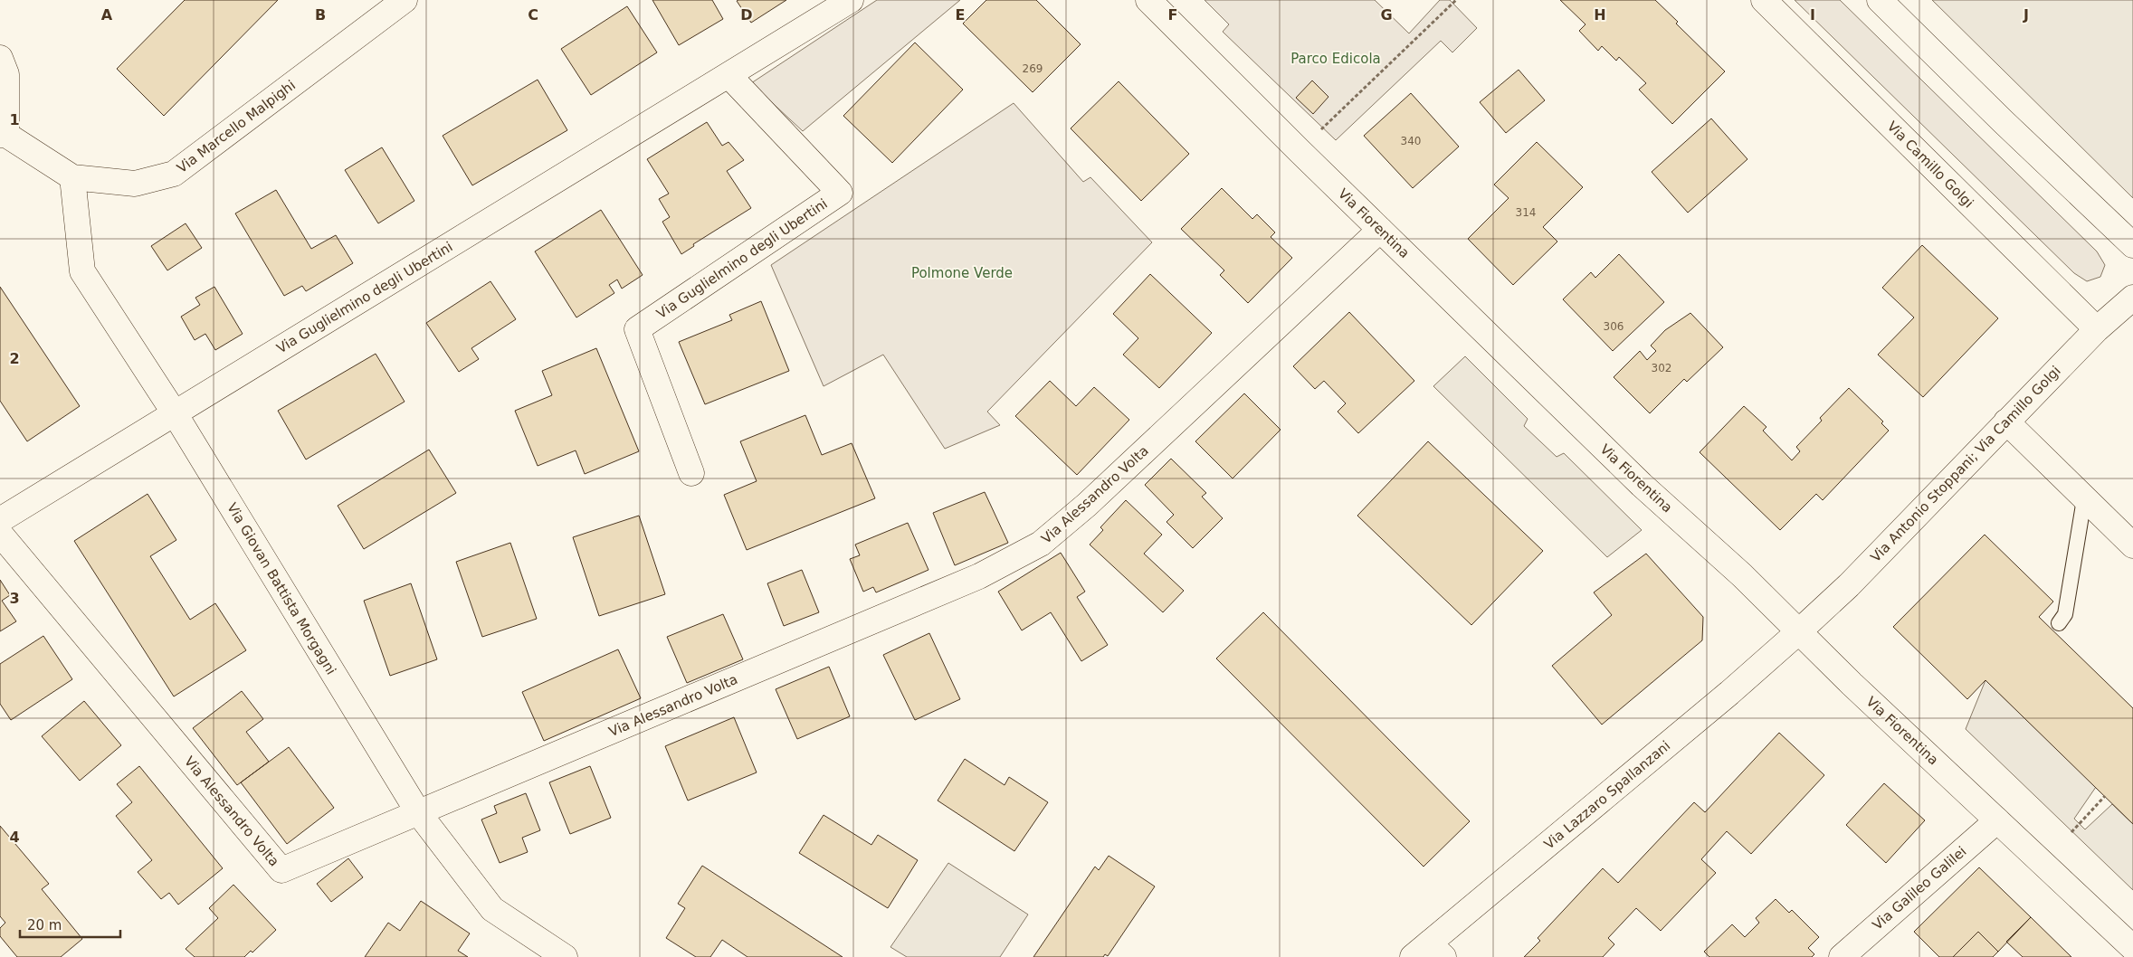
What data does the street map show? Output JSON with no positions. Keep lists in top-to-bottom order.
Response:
{
  "streets": {
    "street": [
      "Via Marcello Malpighi",
      "Via Camillo Golgi",
      "Via Fiorentina",
      "Via Guglielmino degli Ubertini",
      "Via Antonio Stoppani; Via Camillo Golgi",
      "Via Alessandro Volta",
      "Via Giovan Battista Morgagni",
      "Via Lazzaro Spallanzani",
      "Via Galileo Galilei"
    ]
  },
  "crossings": [
    ["Via Marcello Malpighi", "Via Giovan Battista Morgagni"],
    ["Via Camillo Golgi", "Via Antonio Stoppani; Via Camillo Golgi"],
    ["Via Fiorentina", "Via Antonio Stoppani; Via Camillo Golgi"],
    ["Via Fiorentina", "Via Alessandro Volta"],
    ["Via Fiorentina", "Via Lazzaro Spallanzani"],
    ["Via Fiorentina", "Via Galileo Galilei"],
    ["Via Guglielmino degli Ubertini", "Via Giovan Battista Morgagni"],
    ["Via Antonio Stoppani; Via Camillo Golgi", "Via Lazzaro Spallanzani"],
    ["Via Alessandro Volta", "Via Giovan Battista Morgagni"]
  ],
  "parks": ["Parco Edicola", "Polmone Verde"],
  "house_numbers": [
    "269",
    "340",
    "314",
    "306",
    "302"
  ],
  "scale_bar": "20 m",
  "grid": {
    "columns": [
      "A",
      "B",
      "C",
      "D",
      "E",
      "F",
      "G",
      "H",
      "I",
      "J"
    ],
    "rows": [
      "1",
      "2",
      "3",
      "4"
    ]
  }
}
